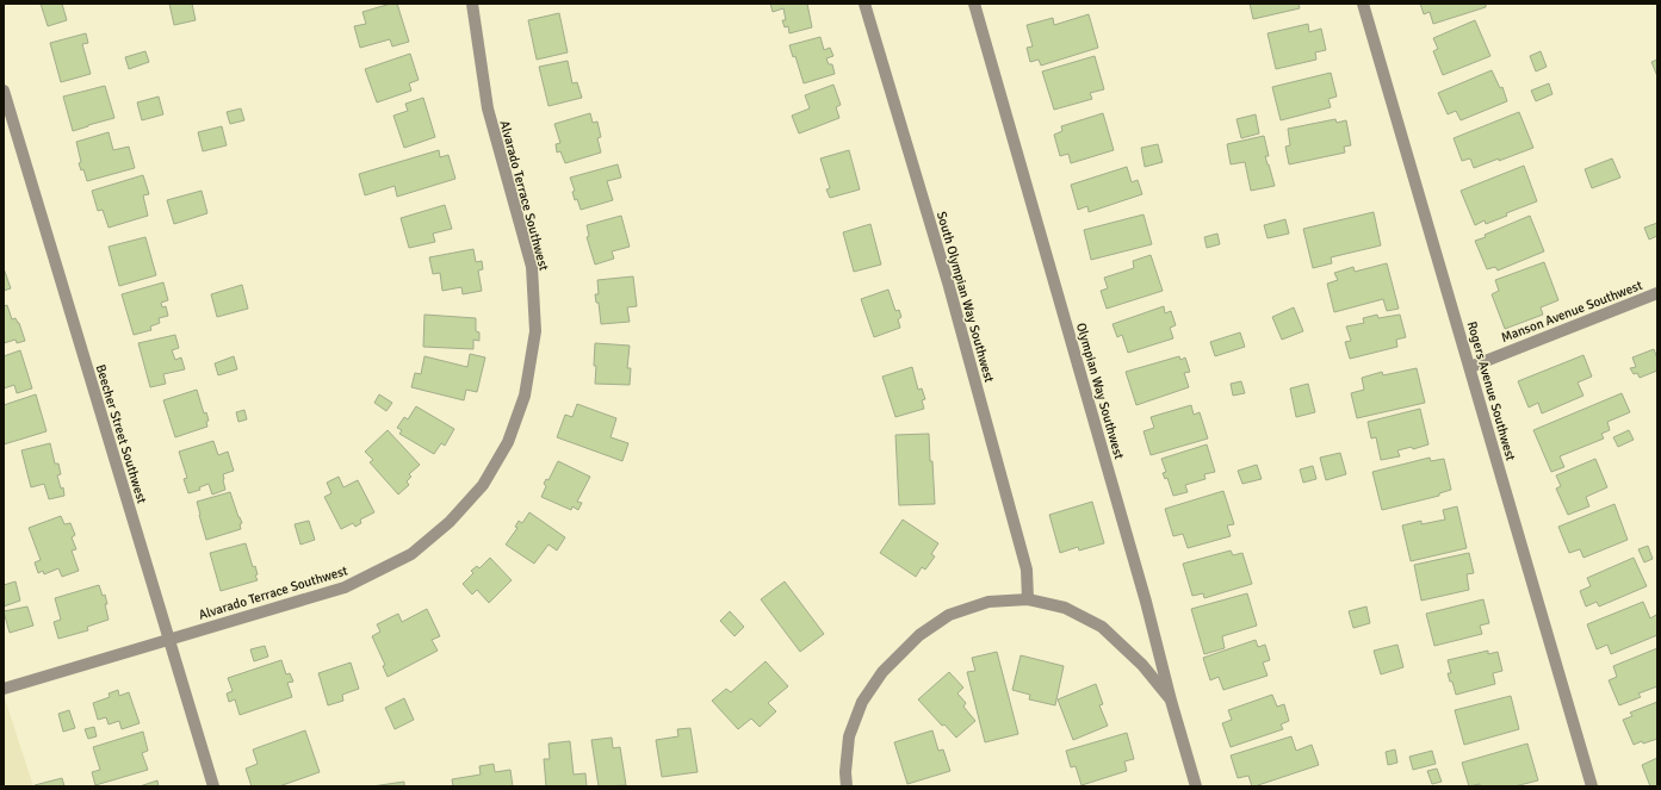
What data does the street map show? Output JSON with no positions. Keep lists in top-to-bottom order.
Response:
{
  "streets": {
    "street": [
      "Alvarado Terrace Southwest",
      "South Olympian Way Southwest",
      "Manson Avenue Southwest",
      "Olympian Way Southwest",
      "Rogers Avenue Southwest",
      "Beecher Street Southwest"
    ]
  },
  "crossings": [
    ["Alvarado Terrace Southwest", "Beecher Street Southwest"],
    ["Manson Avenue Southwest", "Rogers Avenue Southwest"]
  ]
}
